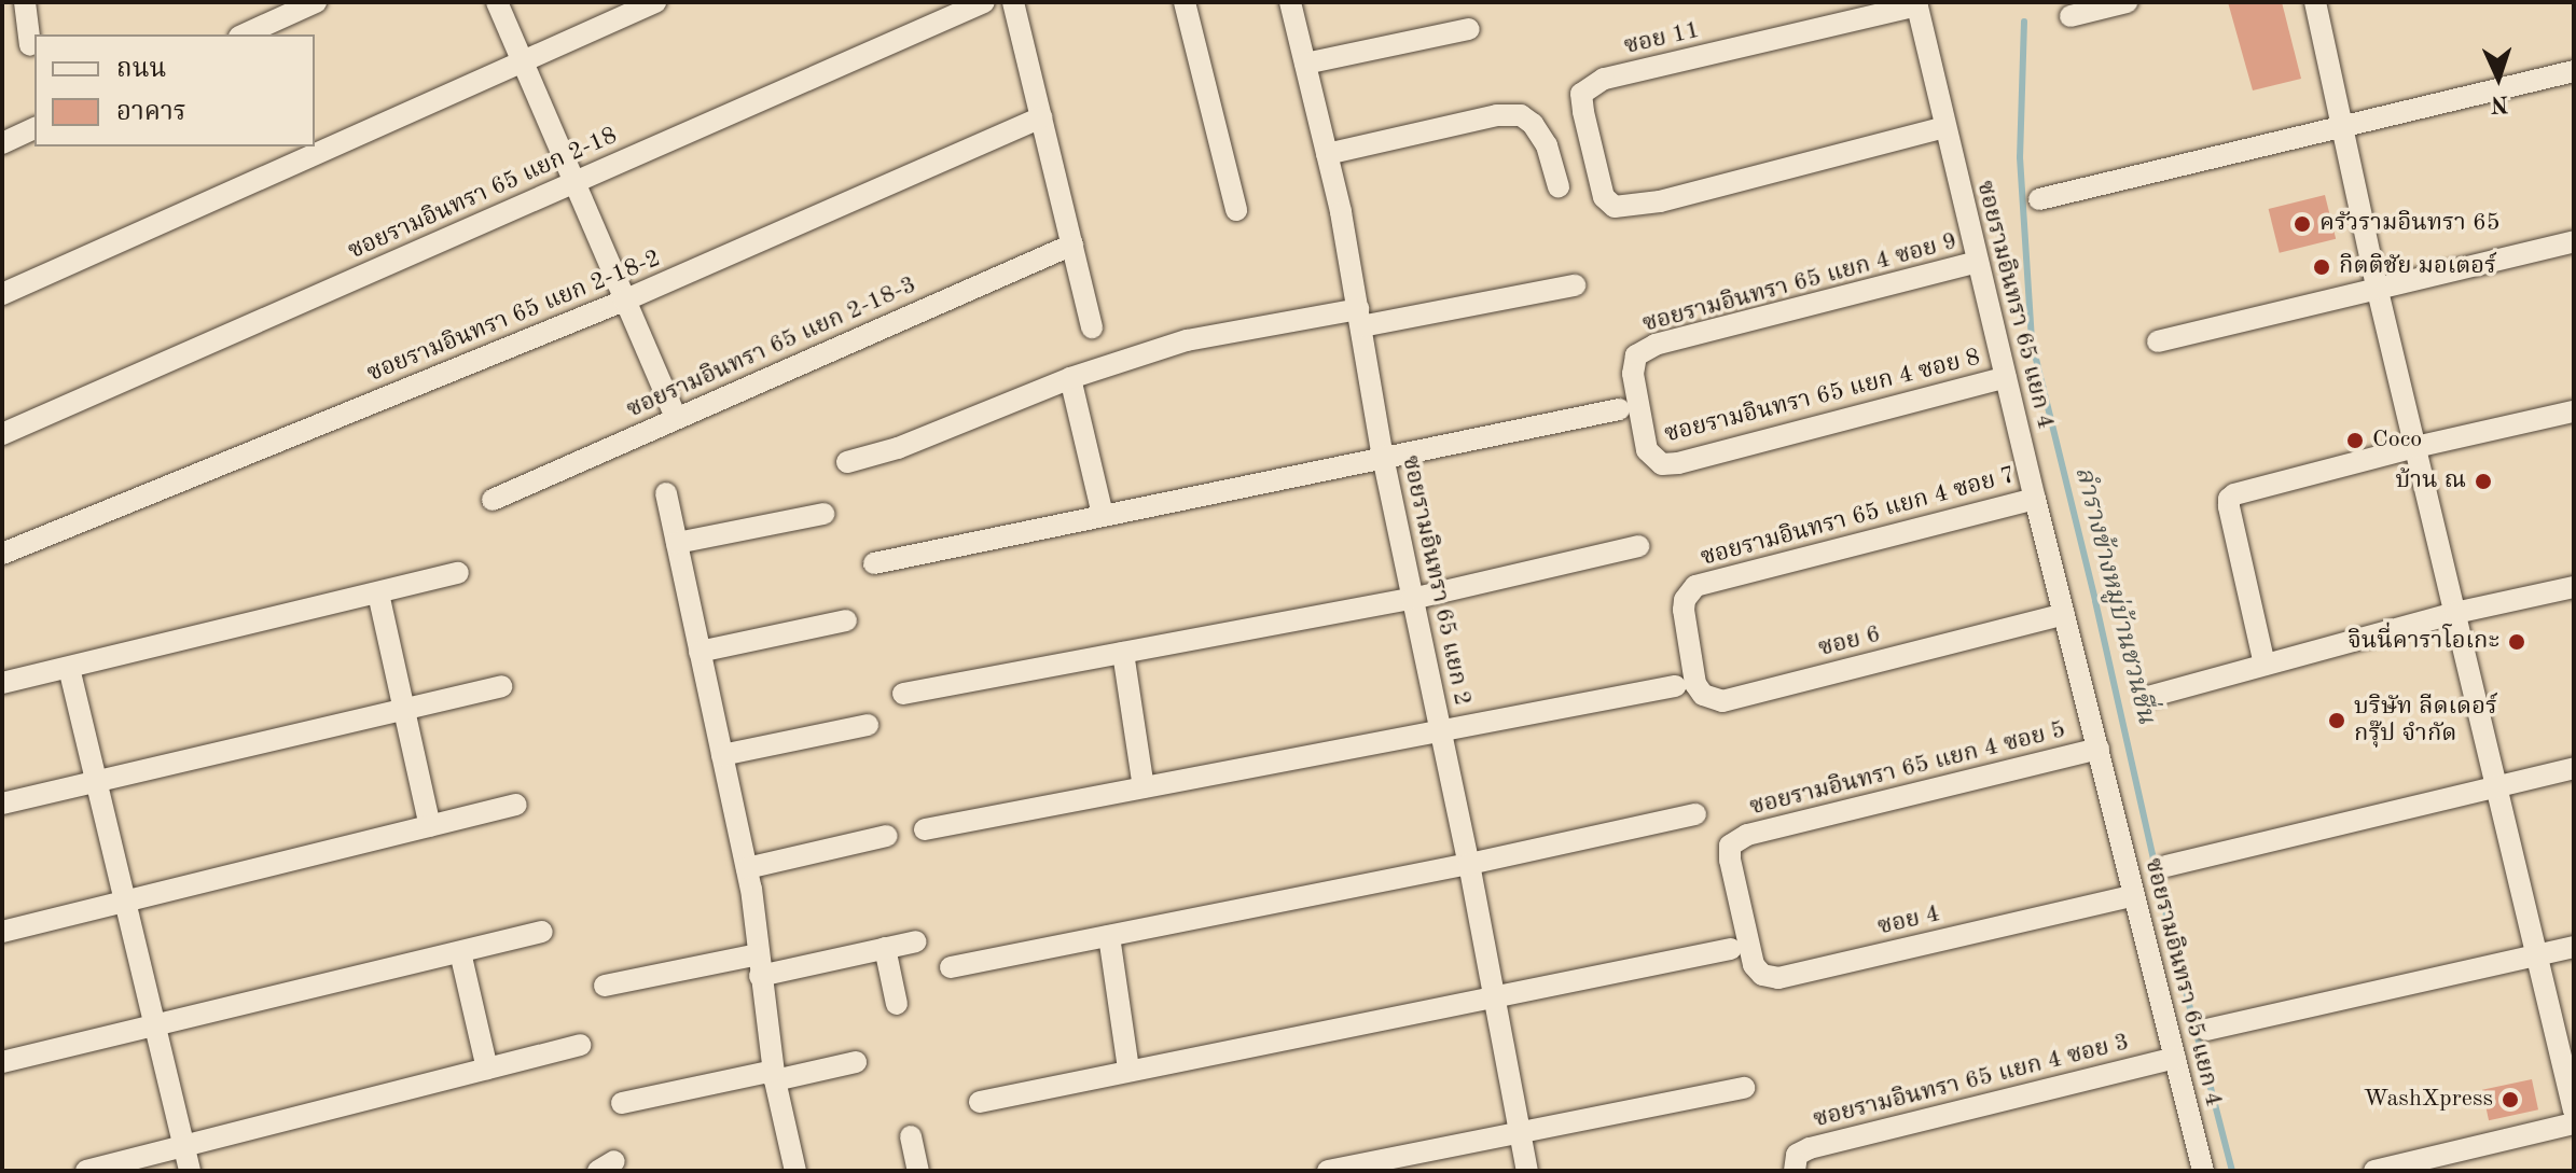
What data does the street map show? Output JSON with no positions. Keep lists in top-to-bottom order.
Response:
{
  "streets": {
    "street": [
      "ซอย 11",
      "ซอยรามอินทรา 65 แยก 2-18",
      "ซอยรามอินทรา 65 แยก 4 ซอย 9",
      "ซอยรามอินทรา 65 แยก 4",
      "ซอยรามอินทรา 65 แยก 2-18-2",
      "ซอยรามอินทรา 65 แยก 2-18-3",
      "ซอยรามอินทรา 65 แยก 4 ซอย 8",
      "ซอยรามอินทรา 65 แยก 4 ซอย 7",
      "ซอยรามอินทรา 65 แยก 2",
      "ซอย 6",
      "ซอยรามอินทรา 65 แยก 4 ซอย 5",
      "ซอย 4",
      "ซอยรามอินทรา 65 แยก 4 ซอย 3"
    ]
  },
  "crossings": [
    ["ซอย 11", "ซอยรามอินทรา 65 แยก 4"],
    ["ซอยรามอินทรา 65 แยก 4 ซอย 9", "ซอยรามอินทรา 65 แยก 4"],
    ["ซอยรามอินทรา 65 แยก 4 ซอย 9", "ซอยรามอินทรา 65 แยก 4 ซอย 8"],
    ["ซอยรามอินทรา 65 แยก 4", "ซอยรามอินทรา 65 แยก 4 ซอย 8"],
    ["ซอยรามอินทรา 65 แยก 4", "ซอยรามอินทรา 65 แยก 4 ซอย 7"],
    ["ซอยรามอินทรา 65 แยก 4", "ซอย 6"],
    ["ซอยรามอินทรา 65 แยก 4", "ซอยรามอินทรา 65 แยก 4 ซอย 5"],
    ["ซอยรามอินทรา 65 แยก 4", "ซอย 4"],
    ["ซอยรามอินทรา 65 แยก 4", "ซอยรามอินทรา 65 แยก 4 ซอย 3"],
    ["ซอยรามอินทรา 65 แยก 4 ซอย 7", "ซอย 6"],
    ["ซอยรามอินทรา 65 แยก 4 ซอย 5", "ซอย 4"]
  ],
  "water": ["ลำรางข้างหมู่บ้านชวนชื่น"],
  "places": [
    "ครัวรามอินทรา 65",
    "กิตติชัย มอเตอร์",
    "Coco",
    "บ้าน ณ",
    "จินนี่คาราโอเกะ",
    "บริษัท ลีดเดอร์ กรุ๊ป จำกัด",
    "WashXpress"
  ],
  "legend": ["ถนน", "อาคาร"],
  "north": "bottom"
}
